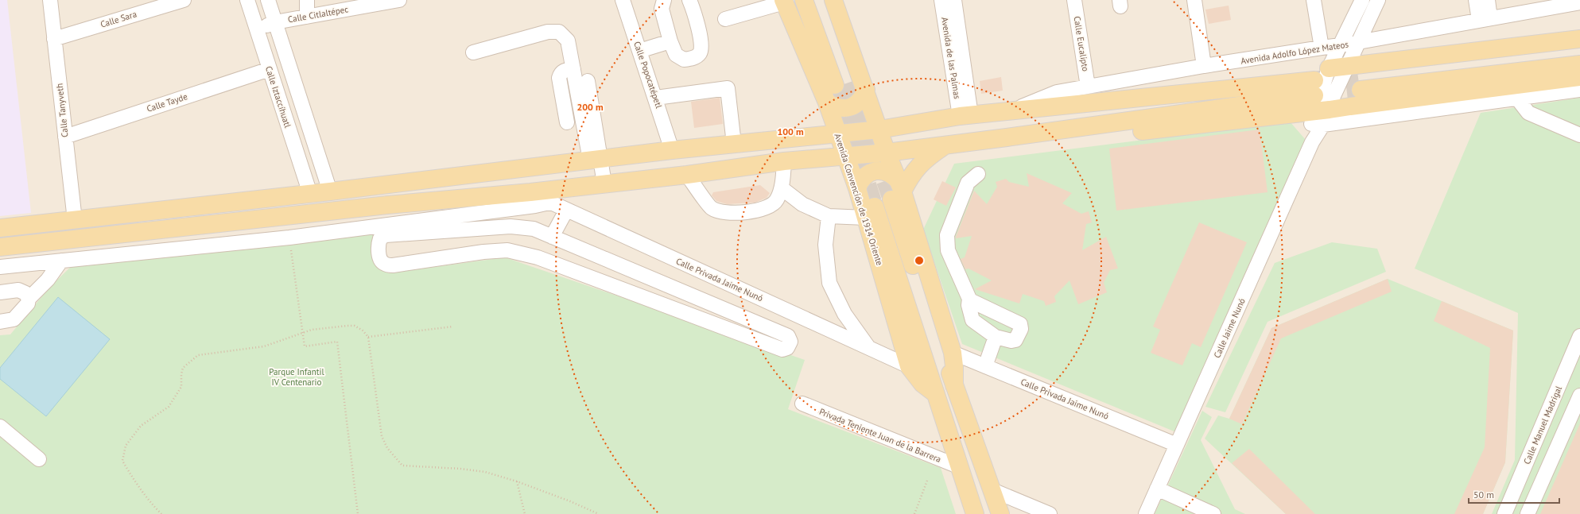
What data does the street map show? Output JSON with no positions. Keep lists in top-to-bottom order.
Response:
{
  "streets": {
    "main road": ["Avenida Convención de 1914 Oriente"],
    "street": [
      "Calle Citlaltépec",
      "Calle Sara",
      "Calle Eucalipto",
      "Avenida Adolfo López Mateos",
      "Avenida de las Palmas",
      "Calle Popocatépetl",
      "Calle Iztaccíhuatl",
      "Calle Tayde",
      "Calle Tanyveth",
      "Calle Privada Jaime Nunó",
      "Calle Jaime Nunó",
      "Calle Manuel Madrigal",
      "Privada Teniente Juan de la Barrera"
    ]
  },
  "crossings": [
    ["Calle Citlaltépec", "Calle Iztaccíhuatl"],
    ["Calle Sara", "Calle Tanyveth"],
    ["Calle Eucalipto", "Avenida Adolfo López Mateos"],
    ["Avenida Adolfo López Mateos", "Calle Jaime Nunó"],
    ["Calle Iztaccíhuatl", "Calle Tayde"],
    ["Calle Tayde", "Calle Tanyveth"],
    ["Avenida Convención de 1914 Oriente", "Calle Privada Jaime Nunó"],
    ["Avenida Convención de 1914 Oriente", "Privada Teniente Juan de la Barrera"],
    ["Calle Privada Jaime Nunó", "Calle Jaime Nunó"]
  ],
  "parks": ["Parque Infantil IV Centenario"],
  "scale_bar": "50 m",
  "rings": ["200 m", "100 m"]
}
